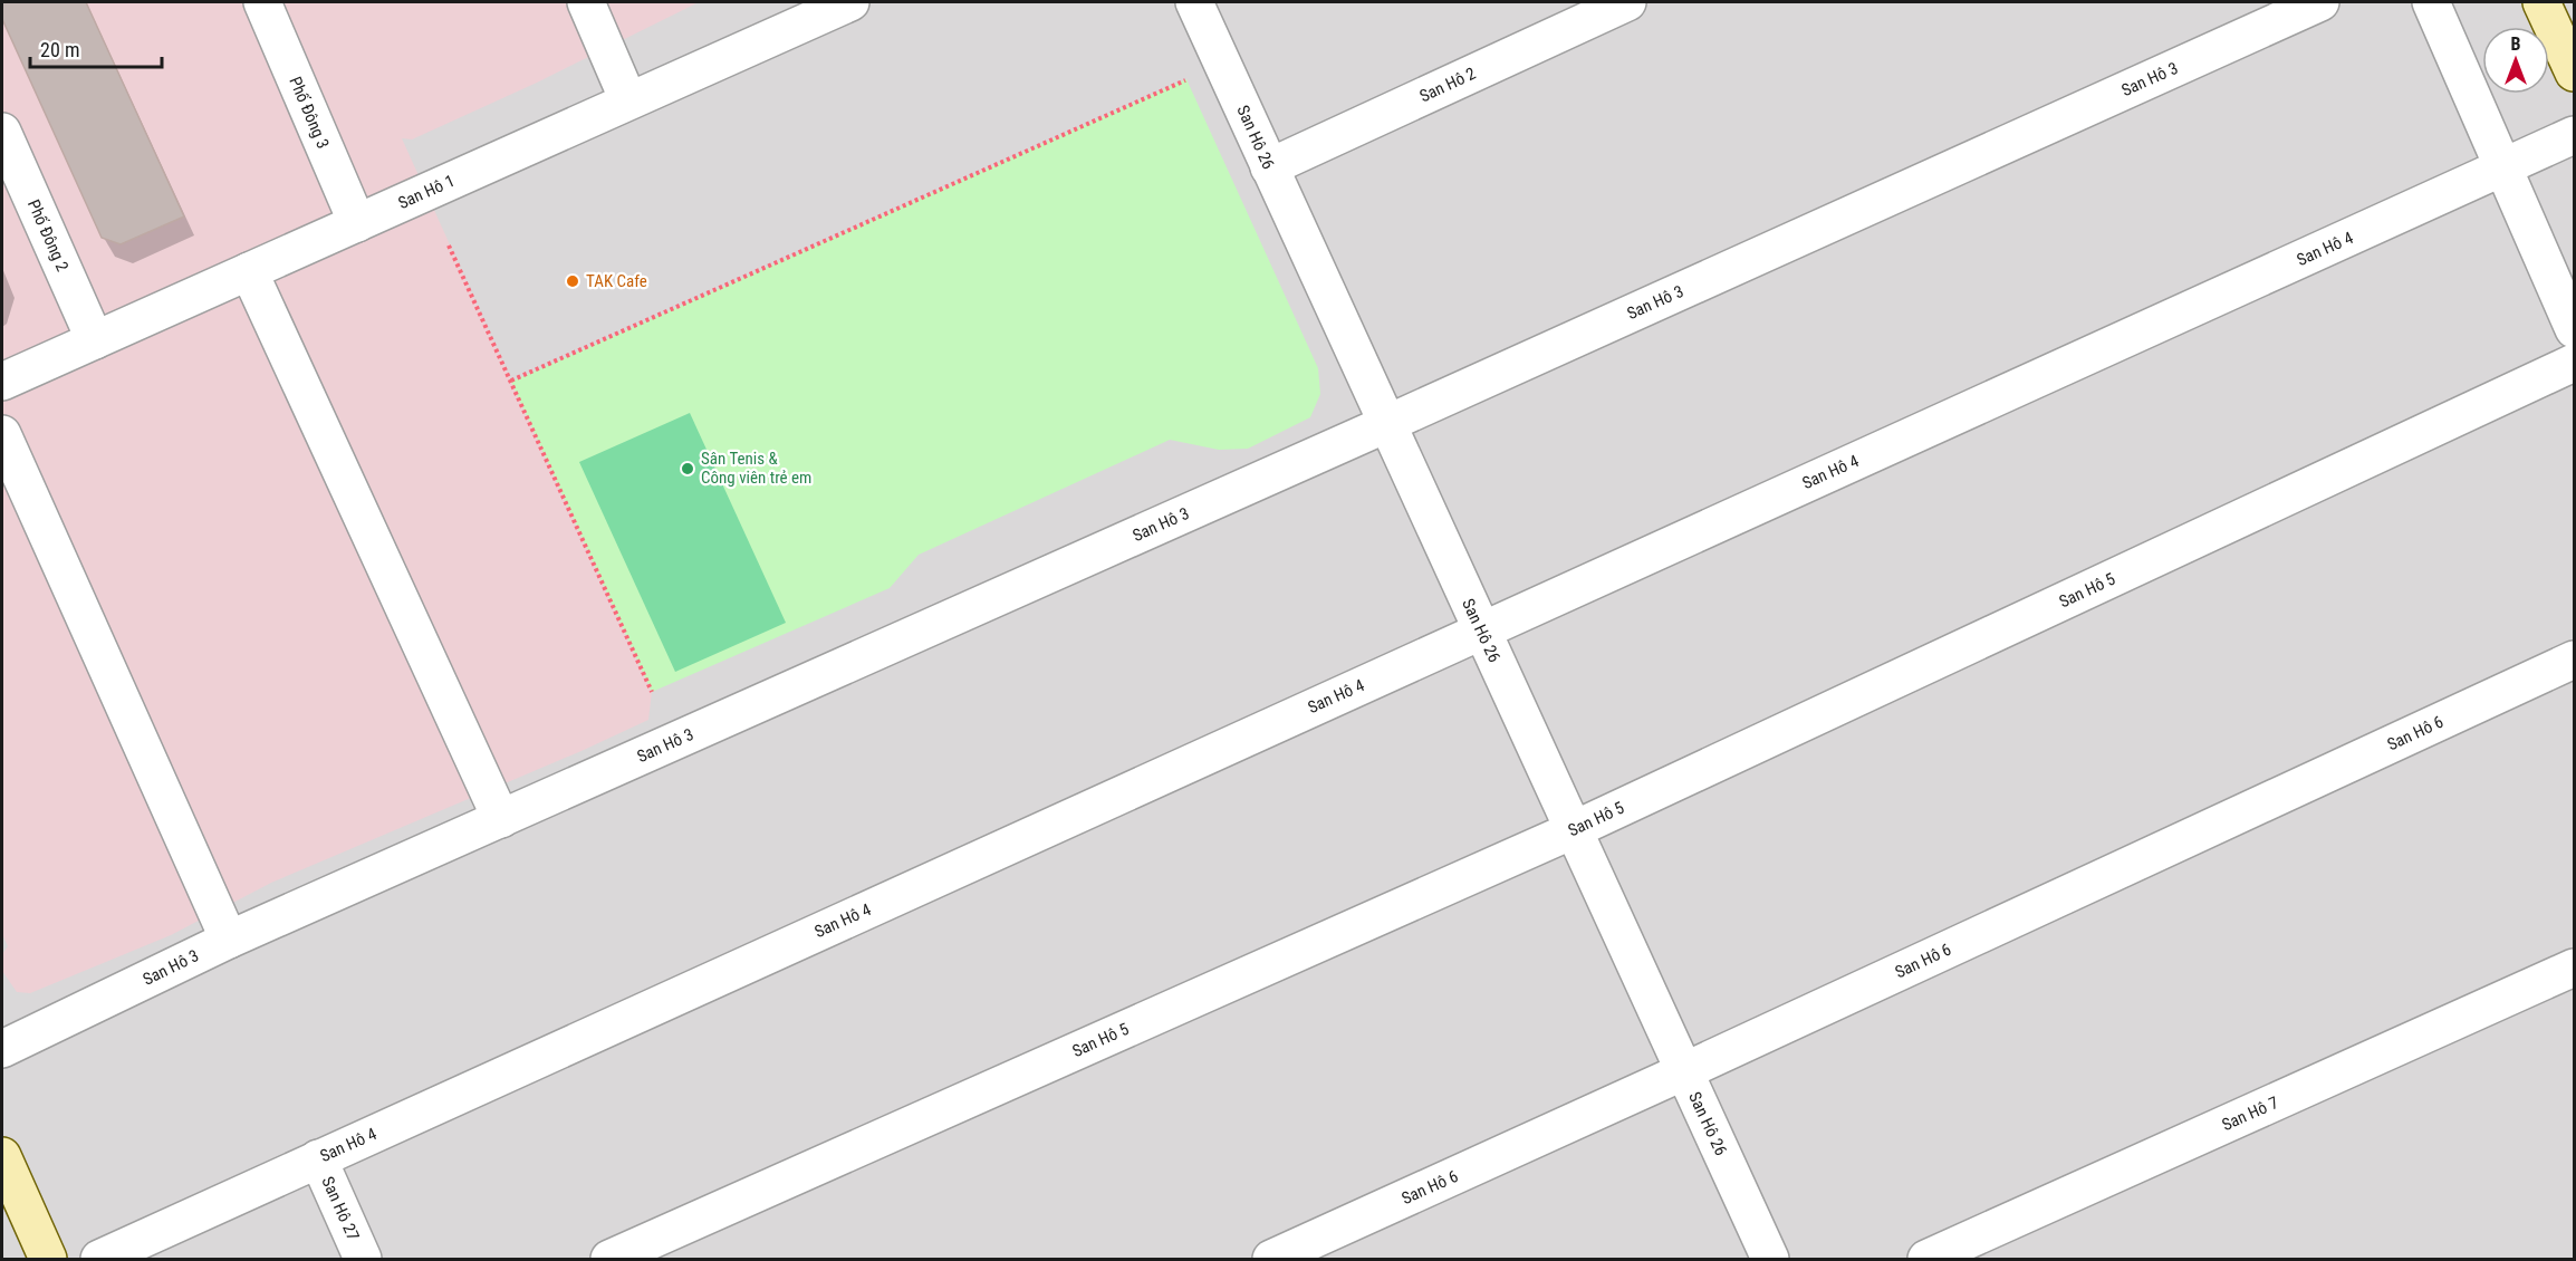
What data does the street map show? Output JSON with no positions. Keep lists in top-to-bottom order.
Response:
{
  "streets": {
    "street": [
      "San Hô 3",
      "San Hô 2",
      "Phố Đông 3",
      "San Hô 26",
      "San Hô 1",
      "Phố Đông 2",
      "San Hô 4",
      "San Hô 5",
      "San Hô 6",
      "San Hô 7",
      "San Hô 27"
    ]
  },
  "crossings": [
    ["San Hô 3", "San Hô 26"],
    ["San Hô 2", "San Hô 26"],
    ["Phố Đông 3", "San Hô 1"],
    ["San Hô 26", "San Hô 4"],
    ["San Hô 26", "San Hô 5"],
    ["San Hô 26", "San Hô 6"],
    ["San Hô 1", "Phố Đông 2"],
    ["San Hô 4", "San Hô 27"]
  ],
  "places": ["TAK Cafe", "Sân Tenis & Công viên trẻ em"],
  "scale_bar": "20 m",
  "north": "top"
}
